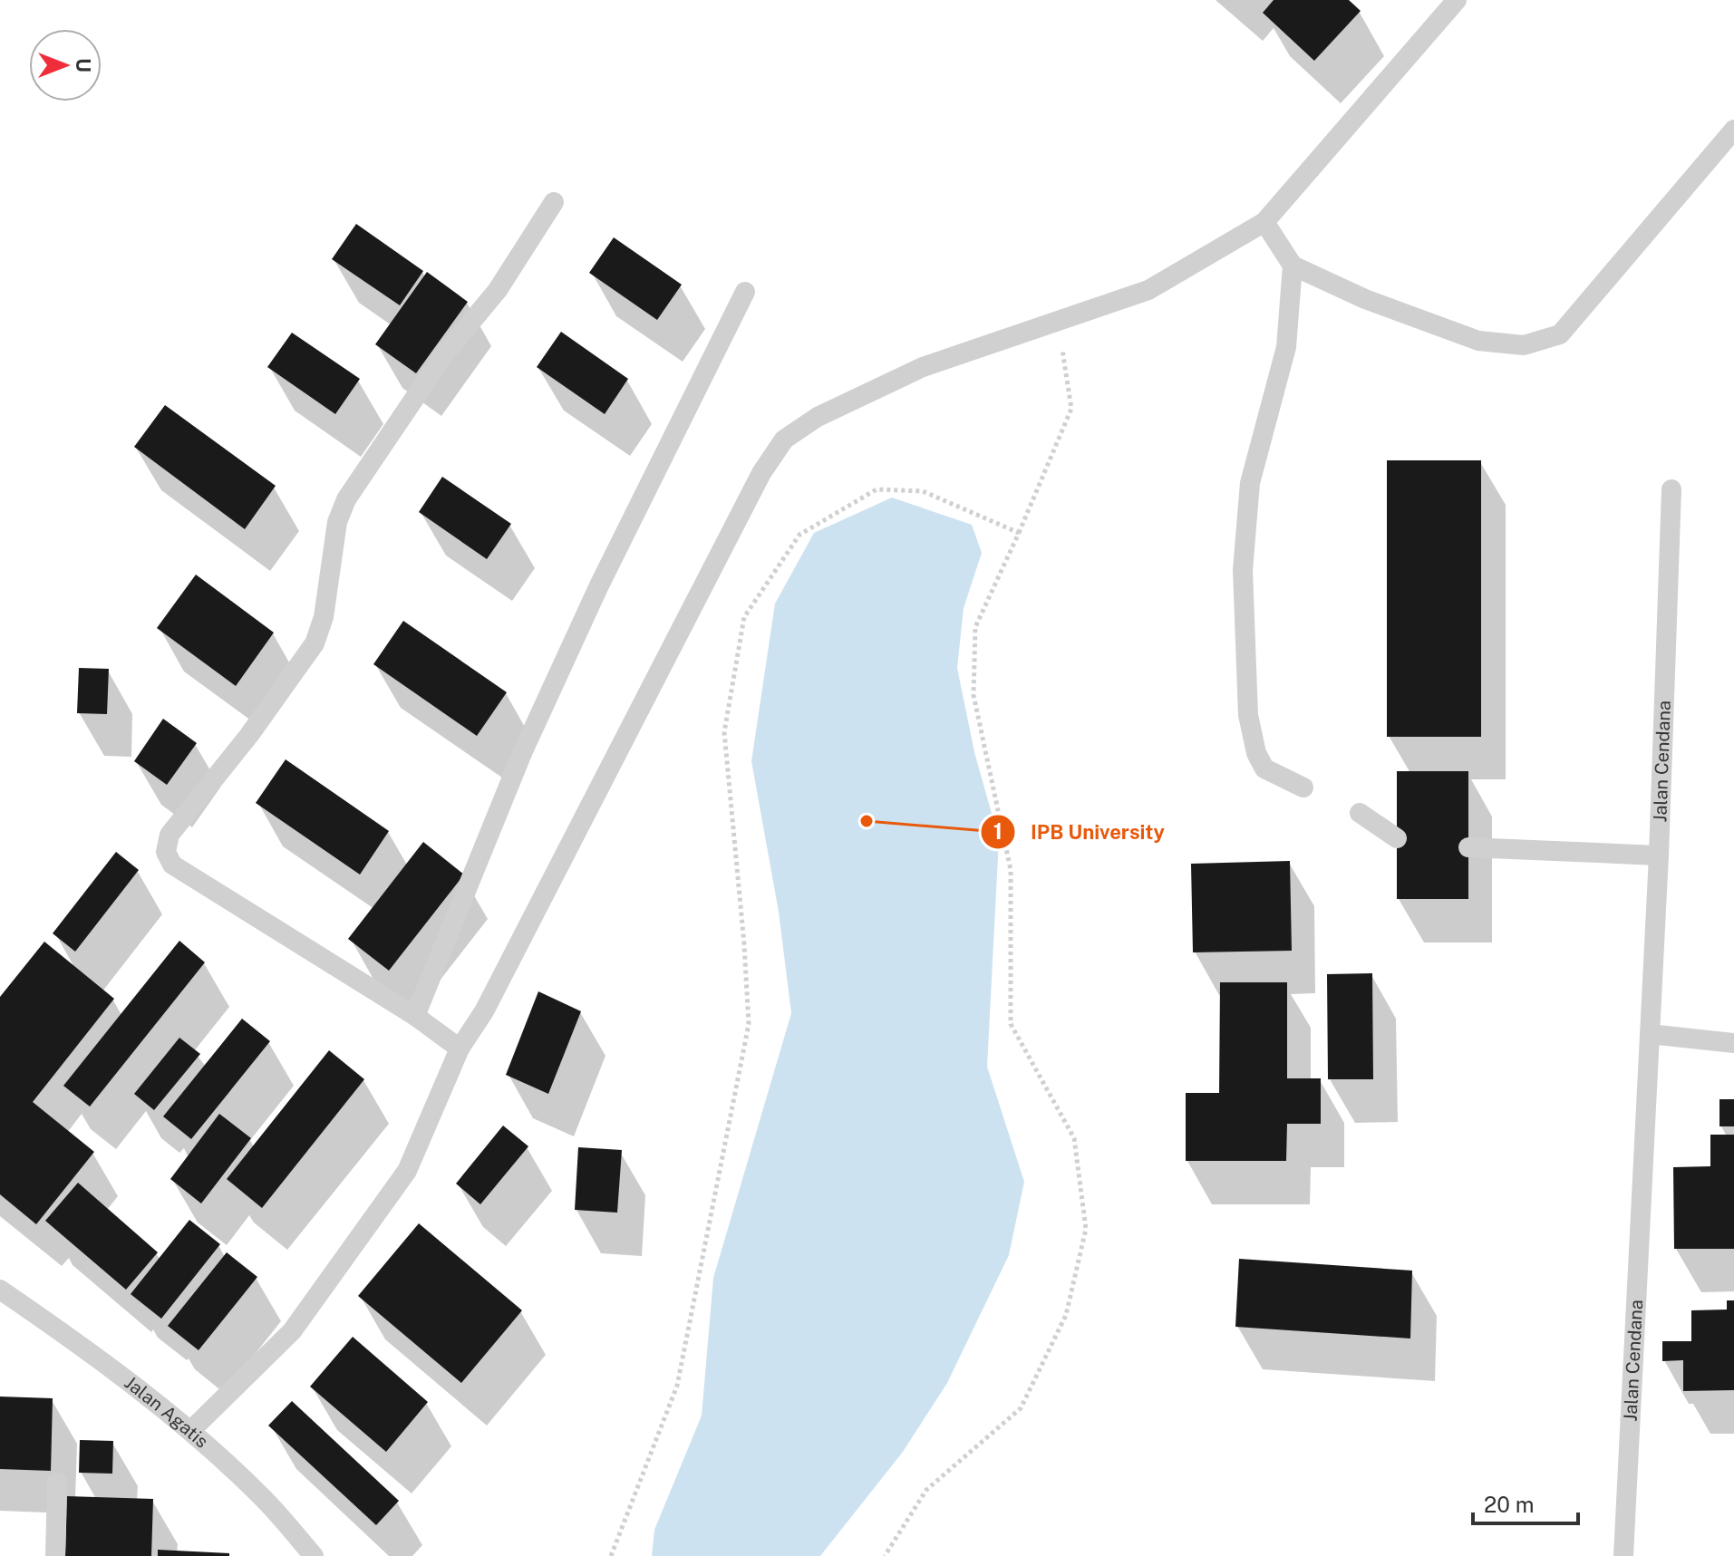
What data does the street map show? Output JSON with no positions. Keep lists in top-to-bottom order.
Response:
{
  "streets": {
    "lane": ["Jalan Cendana", "Jalan Agatis"]
  },
  "places": ["IPB University"],
  "scale_bar": "20 m",
  "north": "right"
}
